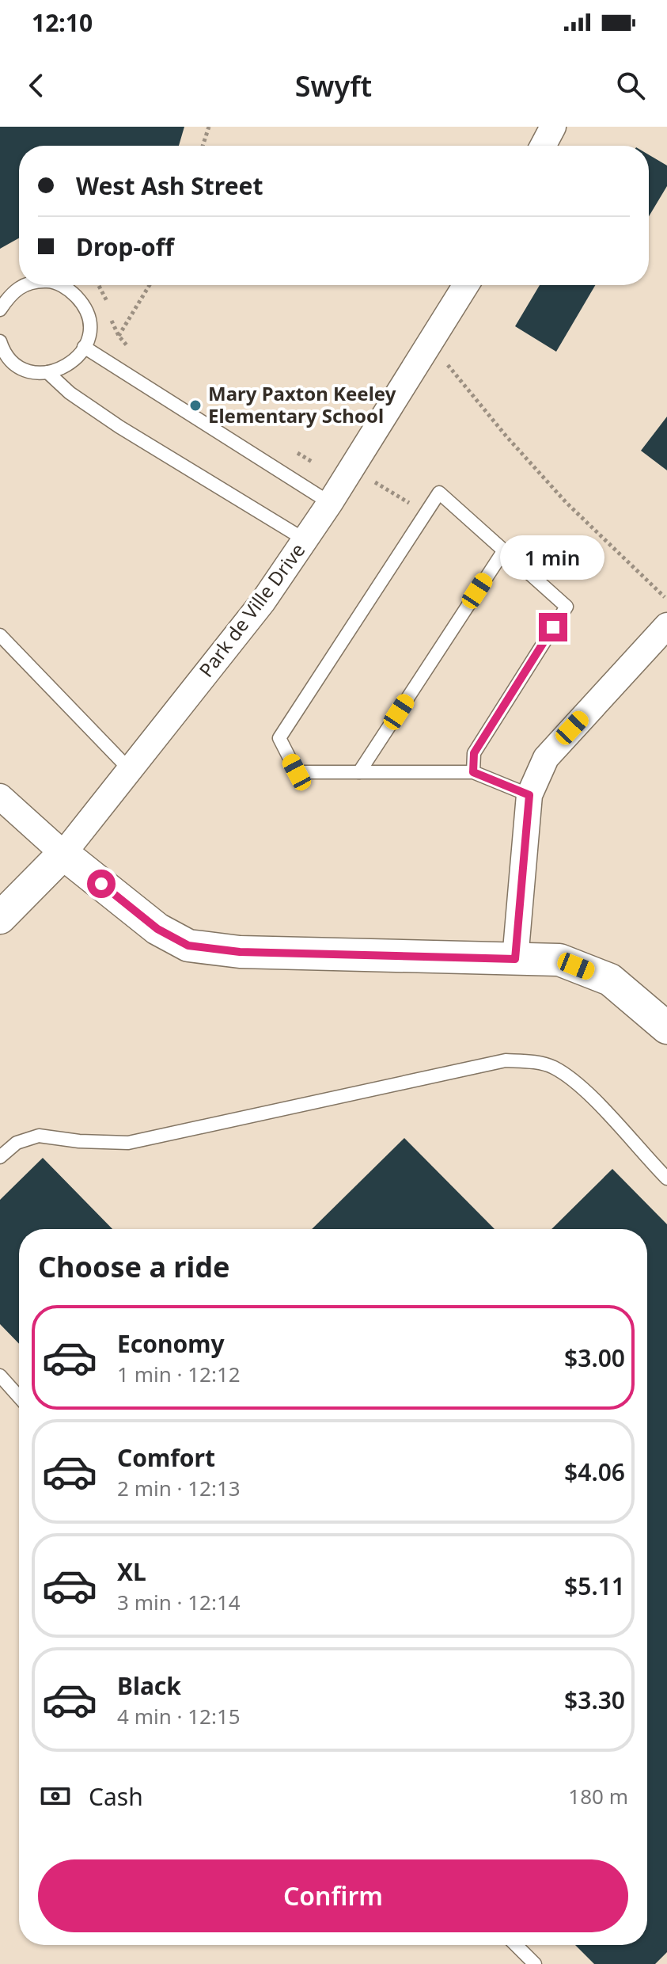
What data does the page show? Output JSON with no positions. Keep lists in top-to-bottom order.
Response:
{
  "streets": {
    "street": ["Park de Ville Drive"]
  },
  "places": ["Mary Paxton Keeley Elementary School"],
  "page": {
    "status": "12:10",
    "header": "Swyft",
    "banner": ["West Ash Street", "Drop-off"],
    "bubble": "1 min",
    "heading": "Choose a ride",
    "list": [
      {
        "name": "Economy",
        "note": "1 min · 12:12",
        "value": "$3.00"
      },
      {
        "name": "Comfort",
        "note": "2 min · 12:13",
        "value": "$4.06"
      },
      {
        "name": "XL",
        "note": "3 min · 12:14",
        "value": "$5.11"
      },
      {
        "name": "Black",
        "note": "4 min · 12:15",
        "value": "$3.30"
      }
    ],
    "pay": ["Cash", "180 m"],
    "buttons": "Confirm"
  }
}
